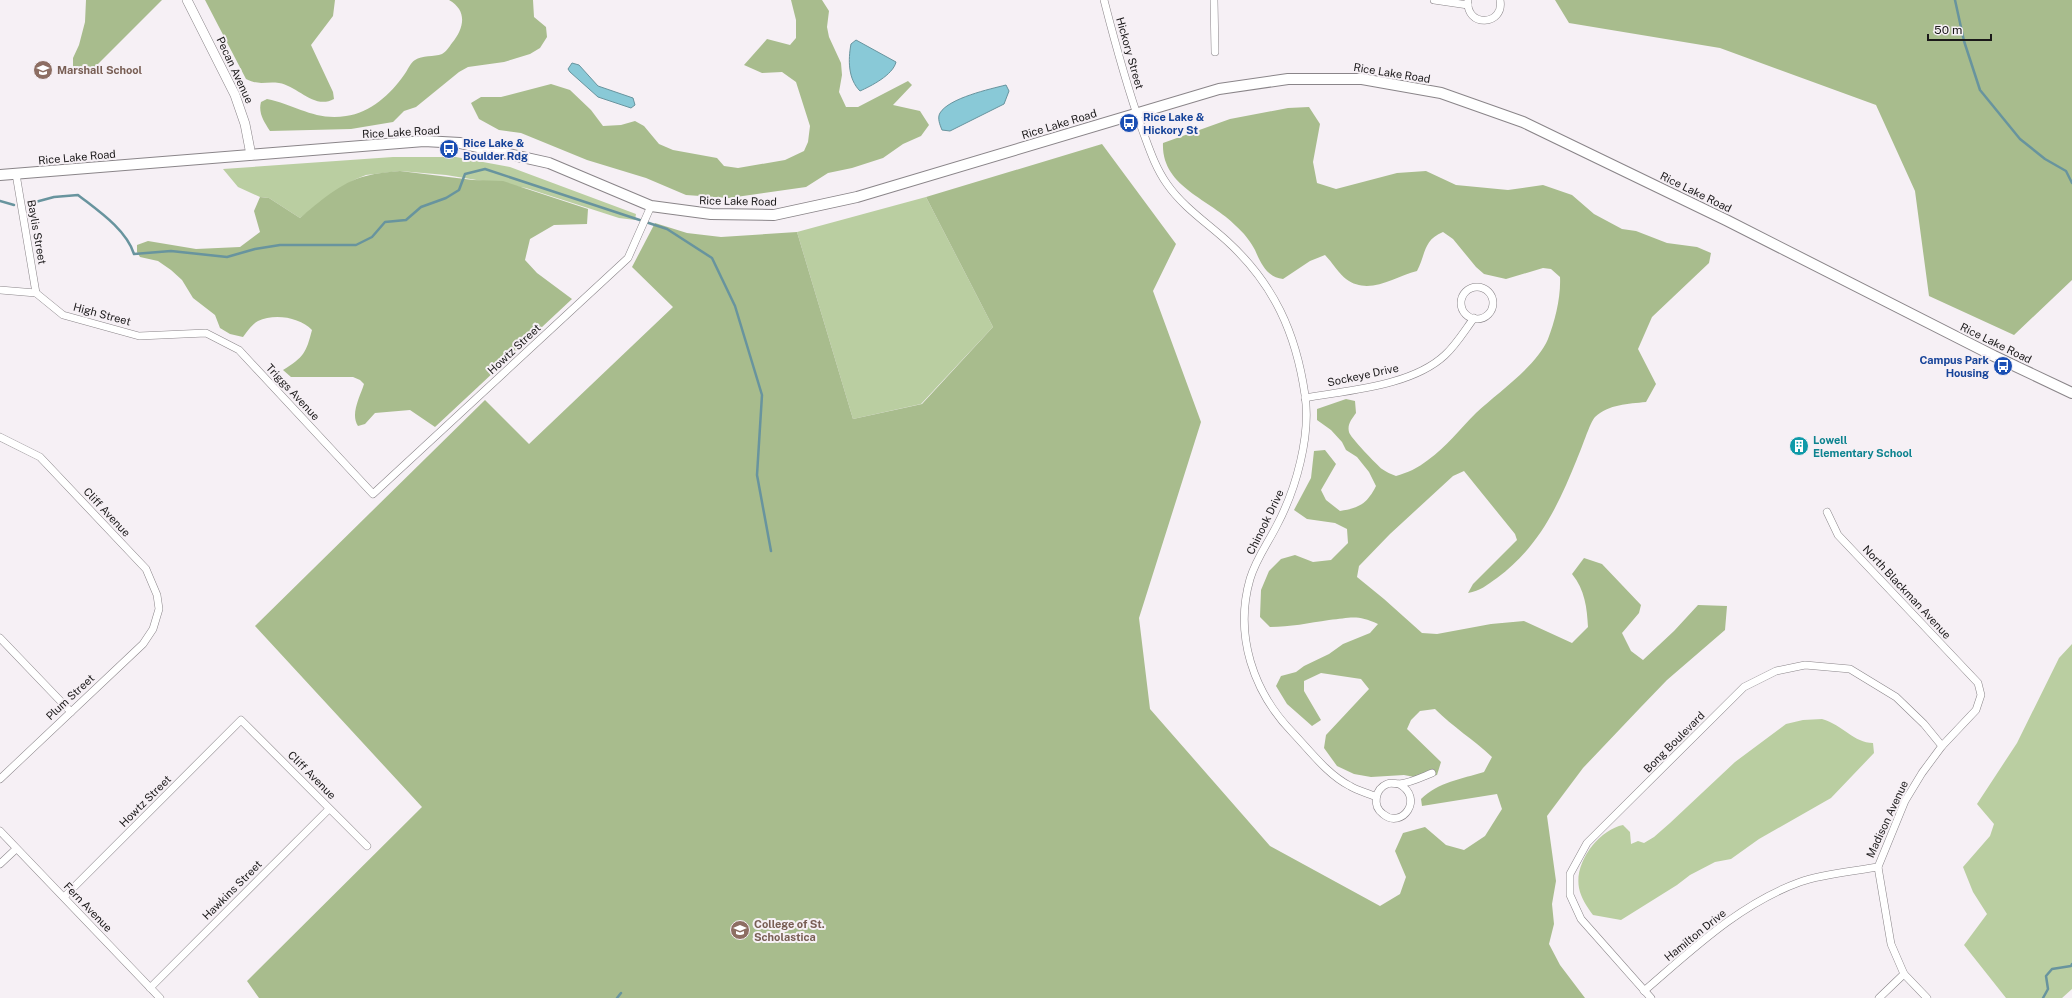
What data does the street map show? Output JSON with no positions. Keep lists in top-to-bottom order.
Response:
{
  "streets": {
    "main road": ["Rice Lake Road"],
    "street": [
      "Hickory Street",
      "Pecan Avenue",
      "Baylis Street",
      "High Street",
      "Howtz Street",
      "Sockeye Drive",
      "Triggs Avenue",
      "Cliff Avenue",
      "Chinook Drive",
      "North Blackman Avenue",
      "Plum Street",
      "Bong Boulevard",
      "Madison Avenue",
      "Hawkins Street",
      "Fern Avenue",
      "Hamilton Drive"
    ]
  },
  "crossings": [
    ["Hickory Street", "Rice Lake Road"],
    ["Hickory Street", "Chinook Drive"],
    ["Pecan Avenue", "Rice Lake Road"],
    ["Rice Lake Road", "Baylis Street"],
    ["Rice Lake Road", "Howtz Street"],
    ["Rice Lake Road", "Chinook Drive"],
    ["Baylis Street", "High Street"],
    ["High Street", "Triggs Avenue"],
    ["Howtz Street", "Triggs Avenue"],
    ["Howtz Street", "Cliff Avenue"],
    ["Howtz Street", "Fern Avenue"],
    ["Sockeye Drive", "Chinook Drive"],
    ["Cliff Avenue", "Plum Street"],
    ["Cliff Avenue", "Hawkins Street"],
    ["North Blackman Avenue", "Madison Avenue"],
    ["Bong Boulevard", "Madison Avenue"],
    ["Bong Boulevard", "Hamilton Drive"],
    ["Madison Avenue", "Hamilton Drive"],
    ["Hawkins Street", "Fern Avenue"]
  ],
  "places": {
    "school or university": ["Marshall School", "College of St. Scholastica"],
    "bus stop": ["Rice Lake & Hickory St", "Rice Lake & Boulder Rdg", "Campus Park Housing"],
    "building": ["Lowell Elementary School"]
  },
  "scale_bar": "50 m"
}
